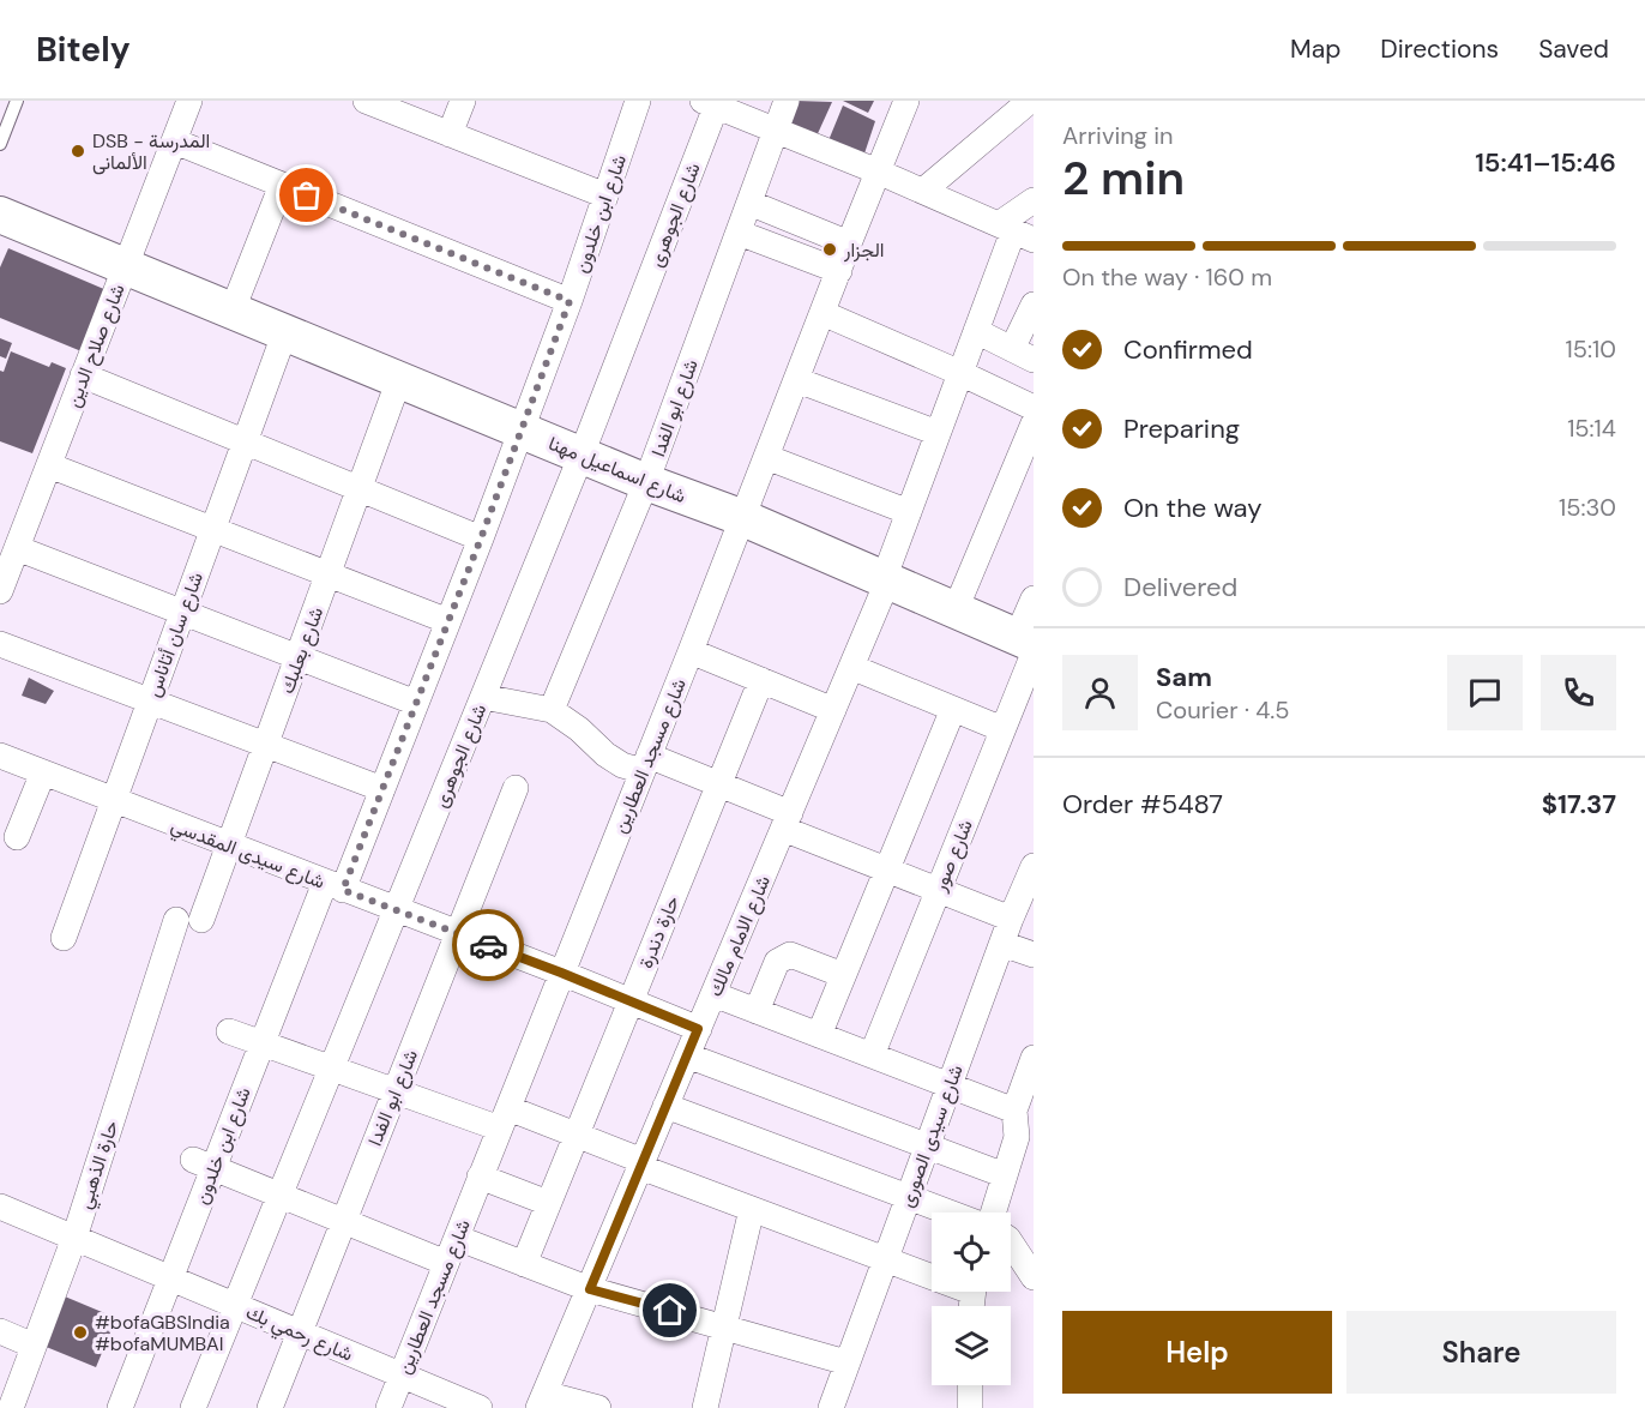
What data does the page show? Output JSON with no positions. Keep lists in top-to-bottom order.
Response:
{
  "streets": {
    "main road": ["شارع اسماعيل مهنا"],
    "street": [
      "شارع ابن خلدون",
      "شارع الجوهرى",
      "شارع صلاح الدين",
      "شارع ابو الفدا",
      "شارع سان أتاناس",
      "شارع بعلبك",
      "شارع مسجد العطارين",
      "شارع سيدى المقدسي",
      "شارع صور",
      "حارة دندرة",
      "شارع الامام مالك",
      "شارع سيدى الصورى",
      "حارة الذهبي",
      "شارع رحمي بك"
    ]
  },
  "crossings": [
    ["شارع ابن خلدون", "شارع اسماعيل مهنا"],
    ["شارع ابن خلدون", "شارع سيدى المقدسي"],
    ["شارع ابن خلدون", "شارع رحمي بك"],
    ["شارع الجوهرى", "شارع اسماعيل مهنا"],
    ["شارع الجوهرى", "شارع سيدى المقدسي"],
    ["شارع الجوهرى", "شارع رحمي بك"],
    ["شارع صلاح الدين", "شارع اسماعيل مهنا"],
    ["شارع ابو الفدا", "شارع اسماعيل مهنا"],
    ["شارع ابو الفدا", "شارع سيدى المقدسي"],
    ["شارع ابو الفدا", "شارع رحمي بك"],
    ["شارع اسماعيل مهنا", "شارع سان أتاناس"],
    ["شارع اسماعيل مهنا", "شارع بعلبك"],
    ["شارع اسماعيل مهنا", "شارع مسجد العطارين"],
    ["شارع اسماعيل مهنا", "شارع صور"],
    ["شارع اسماعيل مهنا", "شارع الامام مالك"],
    ["شارع سان أتاناس", "شارع سيدى المقدسي"],
    ["شارع بعلبك", "شارع سيدى المقدسي"],
    ["شارع مسجد العطارين", "شارع سيدى المقدسي"],
    ["شارع مسجد العطارين", "شارع رحمي بك"],
    ["شارع سيدى المقدسي", "حارة دندرة"],
    ["شارع سيدى المقدسي", "شارع الامام مالك"],
    ["حارة الذهبي", "شارع رحمي بك"]
  ],
  "places": ["DSB - المدرسة الألمانى", "الجزار", "#bofaGBSIndia #bofaMUMBAI"],
  "page": {
    "header": "Bitely",
    "nav": ["Map", "Directions", "Saved"],
    "heading": ["2 min", "Arriving in", "15:41–15:46"],
    "panel": [
      "Sam",
      "Courier · 4.5",
      "Order #5487",
      "$17.37"
    ],
    "bar": "On the way · 160 m",
    "list": [
      ["Confirmed", "15:10"],
      ["Preparing", "15:14"],
      ["On the way", "15:30"],
      "Delivered"
    ],
    "buttons": ["Help", "Share"]
  }
}
